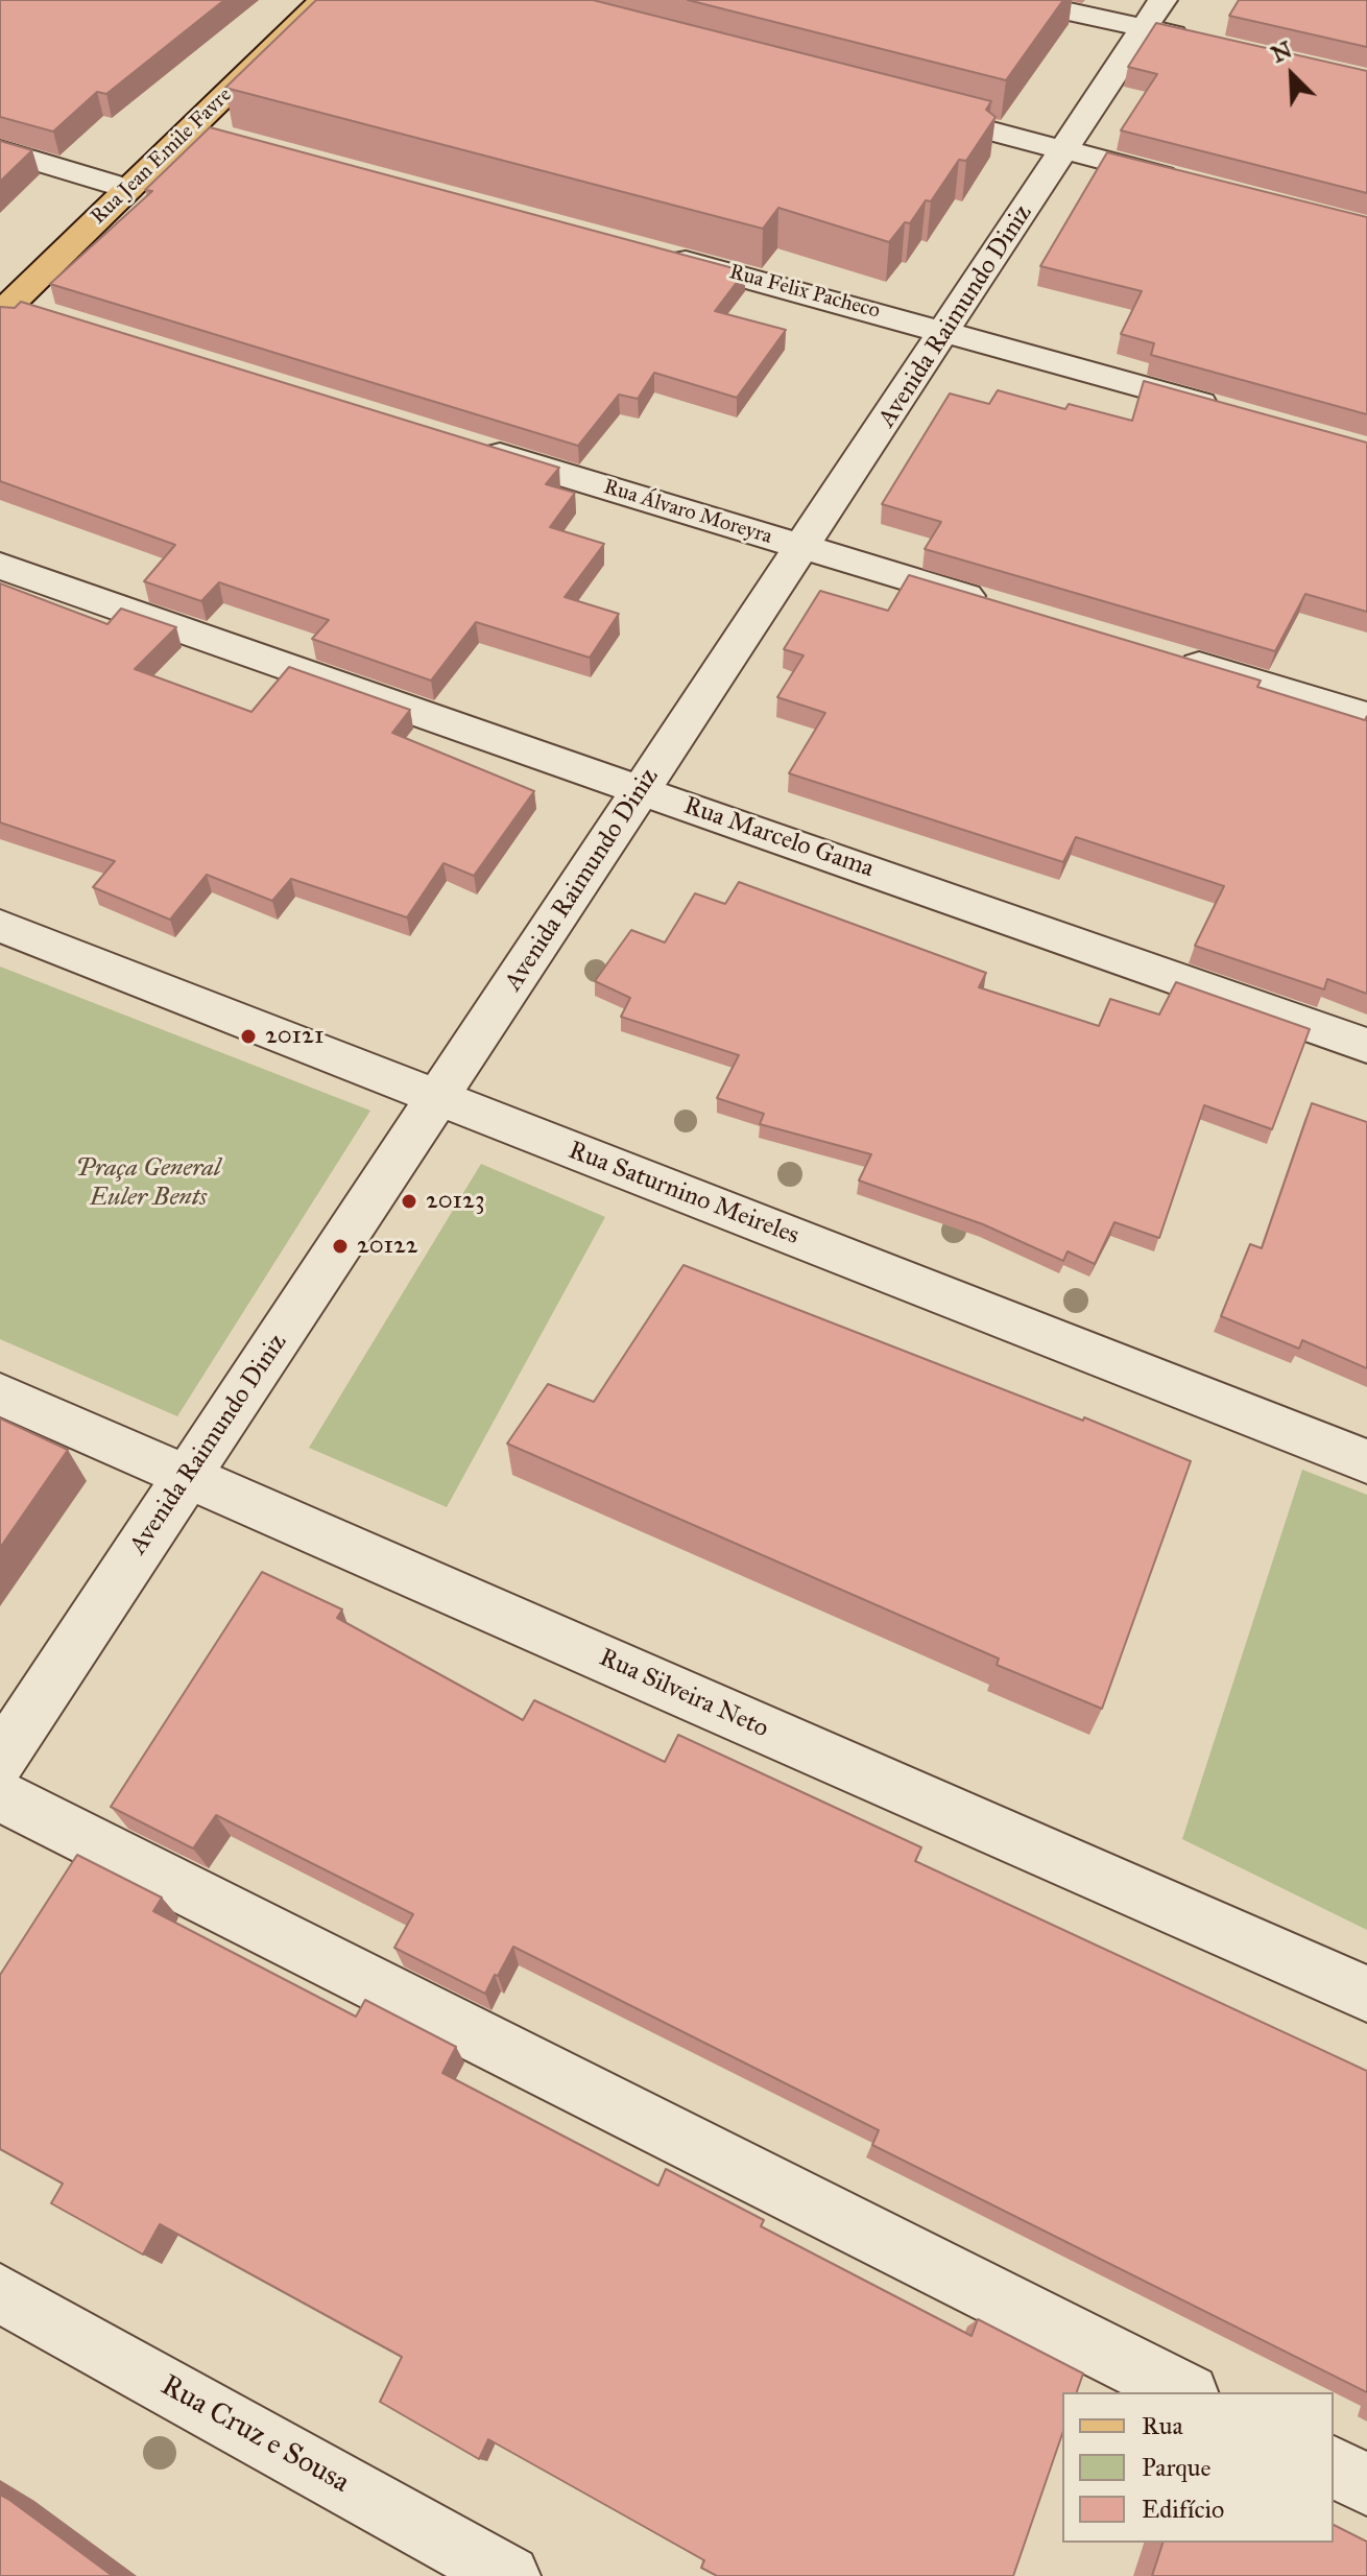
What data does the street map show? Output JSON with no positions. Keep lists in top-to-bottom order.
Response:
{
  "streets": {
    "main road": ["Rua Jean Emile Favre"],
    "street": [
      "Rua Felix Pacheco",
      "Avenida Raimundo Diniz",
      "Rua Álvaro Moreyra",
      "Rua Marcelo Gama",
      "Rua Saturnino Meireles",
      "Rua Silveira Neto",
      "Rua Cruz e Sousa"
    ]
  },
  "crossings": [
    ["Rua Felix Pacheco", "Avenida Raimundo Diniz"],
    ["Avenida Raimundo Diniz", "Rua Álvaro Moreyra"],
    ["Avenida Raimundo Diniz", "Rua Marcelo Gama"],
    ["Avenida Raimundo Diniz", "Rua Saturnino Meireles"],
    ["Avenida Raimundo Diniz", "Rua Silveira Neto"]
  ],
  "parks": ["Praça General Euler Bents"],
  "places": ["20121", "20123", "20122"],
  "legend": ["Rua", "Parque", "Edifício"],
  "north": "top left"
}
